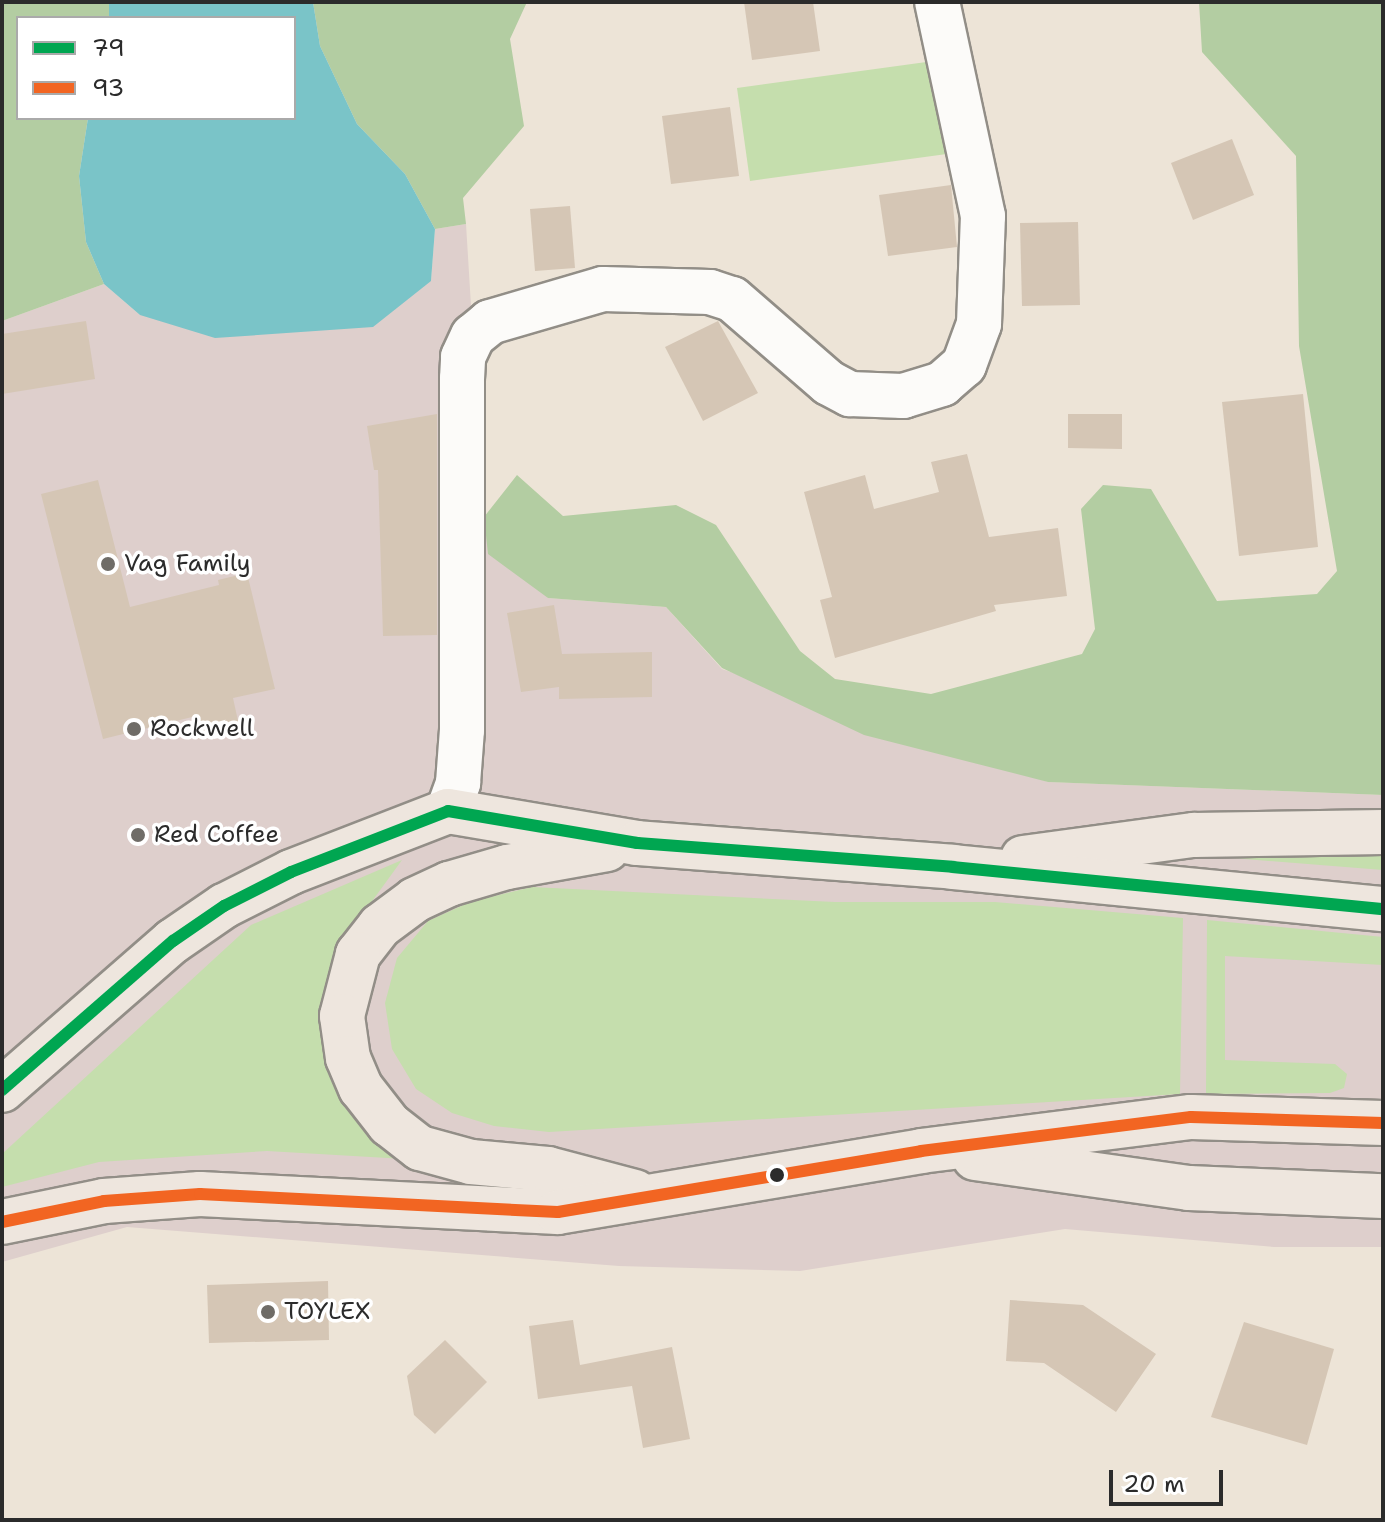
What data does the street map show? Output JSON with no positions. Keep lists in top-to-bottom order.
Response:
{
  "places": [
    "Vag Family",
    "Rockwell",
    "Red Coffee",
    "TOYLEX"
  ],
  "lines": ["transit line 79", "transit line 93"],
  "legend": ["79", "93"],
  "scale_bar": "20 m"
}
